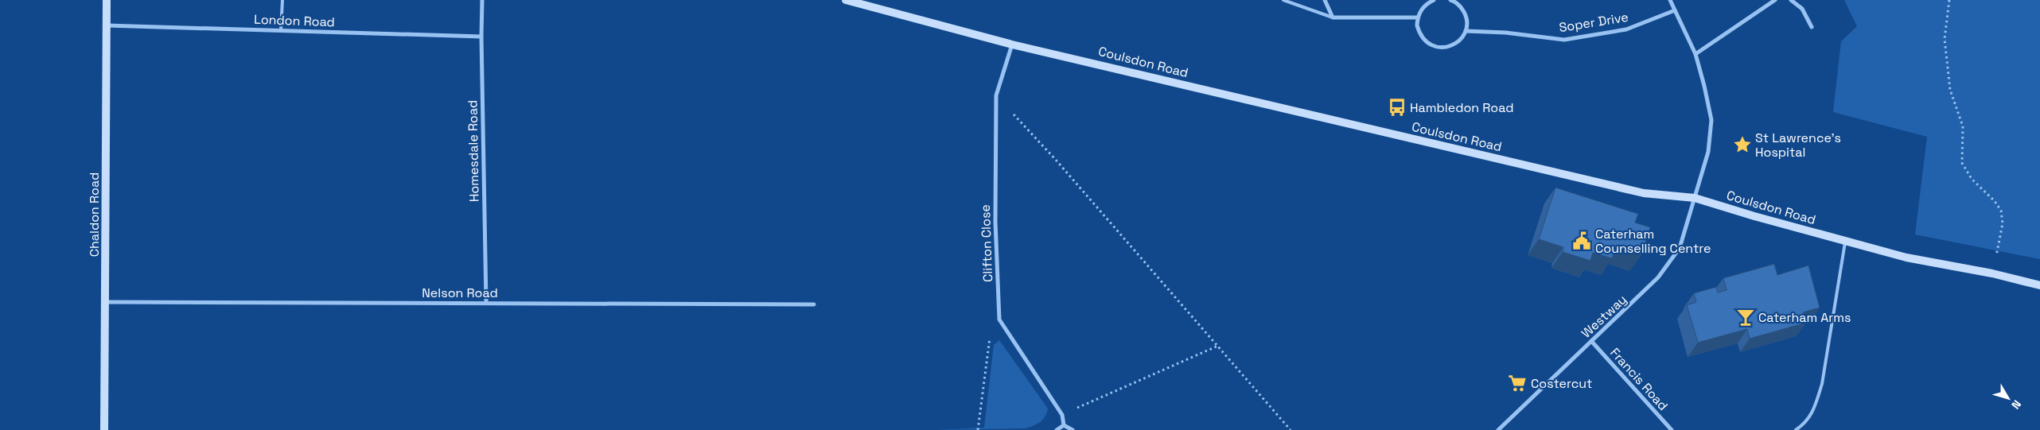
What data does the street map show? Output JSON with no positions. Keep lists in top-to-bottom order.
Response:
{
  "streets": {
    "street": [
      "London Road",
      "Soper Drive",
      "Coulsdon Road",
      "Homesdale Road",
      "Chaldon Road",
      "Clifton Close",
      "Nelson Road",
      "Westway",
      "Francis Road"
    ]
  },
  "crossings": [
    ["London Road", "Homesdale Road"],
    ["London Road", "Chaldon Road"],
    ["Coulsdon Road", "Clifton Close"],
    ["Coulsdon Road", "Westway"],
    ["Homesdale Road", "Nelson Road"],
    ["Chaldon Road", "Nelson Road"],
    ["Westway", "Francis Road"]
  ],
  "places": {
    "bus stop": ["Hambledon Road"],
    "place": ["St Lawrence's Hospital"],
    "public building": ["Caterham Counselling Centre"],
    "bar": ["Caterham Arms"],
    "supermarket": ["Costercut"]
  },
  "north": "bottom right"
}
